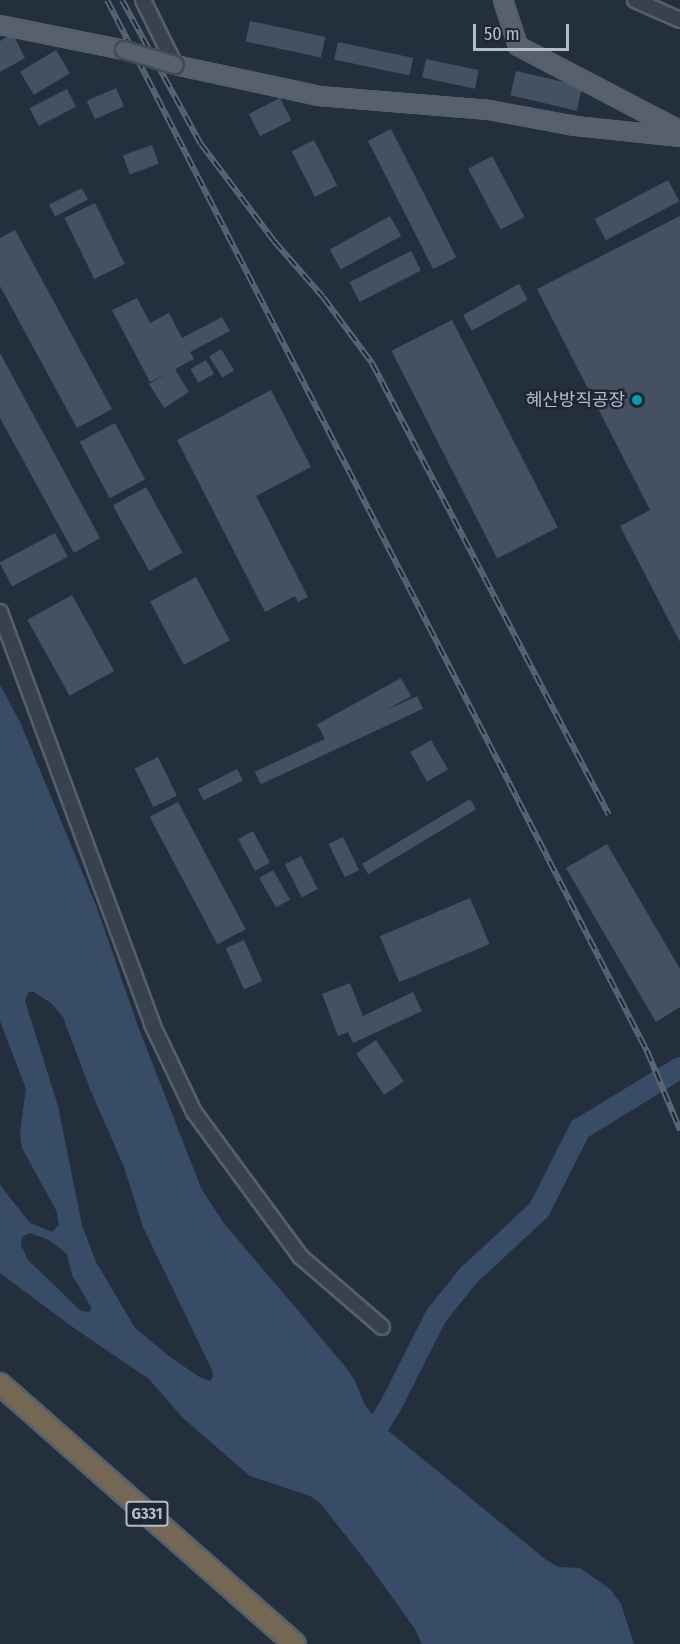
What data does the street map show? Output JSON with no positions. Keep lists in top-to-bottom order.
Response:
{
  "streets": {
    "highway": ["G331"]
  },
  "places": ["혜산방직공장"],
  "scale_bar": "50 m"
}
